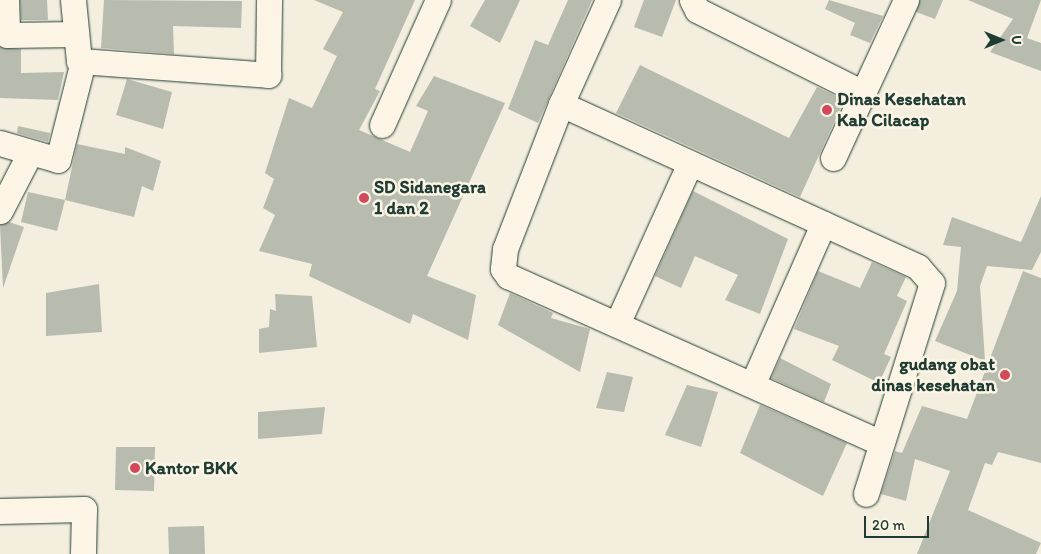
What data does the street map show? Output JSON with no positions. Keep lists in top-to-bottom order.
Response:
{
  "places": [
    "Dinas Kesehatan Kab Cilacap",
    "SD Sidanegara 1 dan 2",
    "gudang obat dinas kesehatan",
    "Kantor BKK"
  ],
  "scale_bar": "20 m",
  "north": "right"
}
